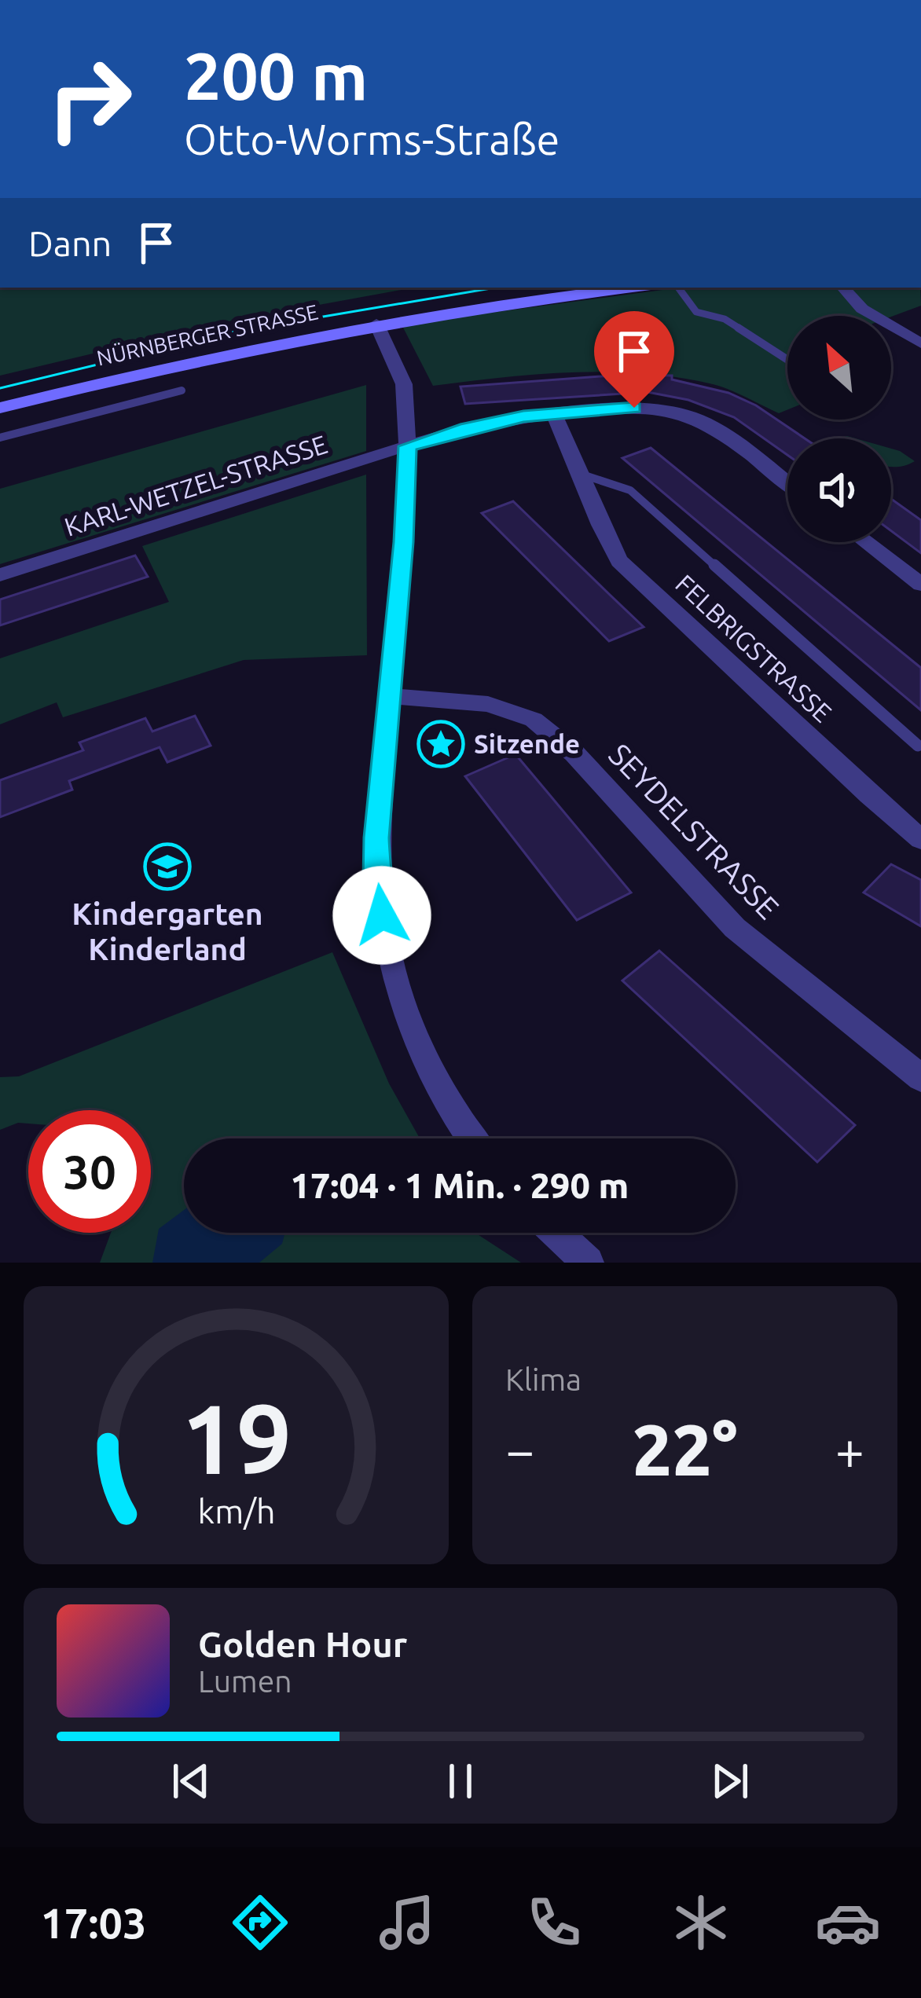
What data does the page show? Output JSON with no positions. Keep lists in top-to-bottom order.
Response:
{
  "streets": {
    "street": [
      "NÜRNBERGER STRASSE",
      "KARL-WETZEL-STRASSE",
      "FELBRIGSTRASSE",
      "SEYDELSTRASSE"
    ]
  },
  "crossings": [
    ["KARL-WETZEL-STRASSE", "FELBRIGSTRASSE"]
  ],
  "places": {
    "place": ["Sitzende"],
    "school or university": ["Kindergarten Kinderland"]
  },
  "north": "top left",
  "page": {
    "turn": ["200 m", "Otto-Worms-Straße"],
    "then": "Dann",
    "limit": "30",
    "trip": "17:04 · 1 Min. · 290 m",
    "tile": "Klima",
    "heat": ["−", "22°", "+"],
    "song": ["Golden Hour", "Lumen"],
    "tabs": "17:03",
    "gauge": ["19", "km/h"]
  }
}
